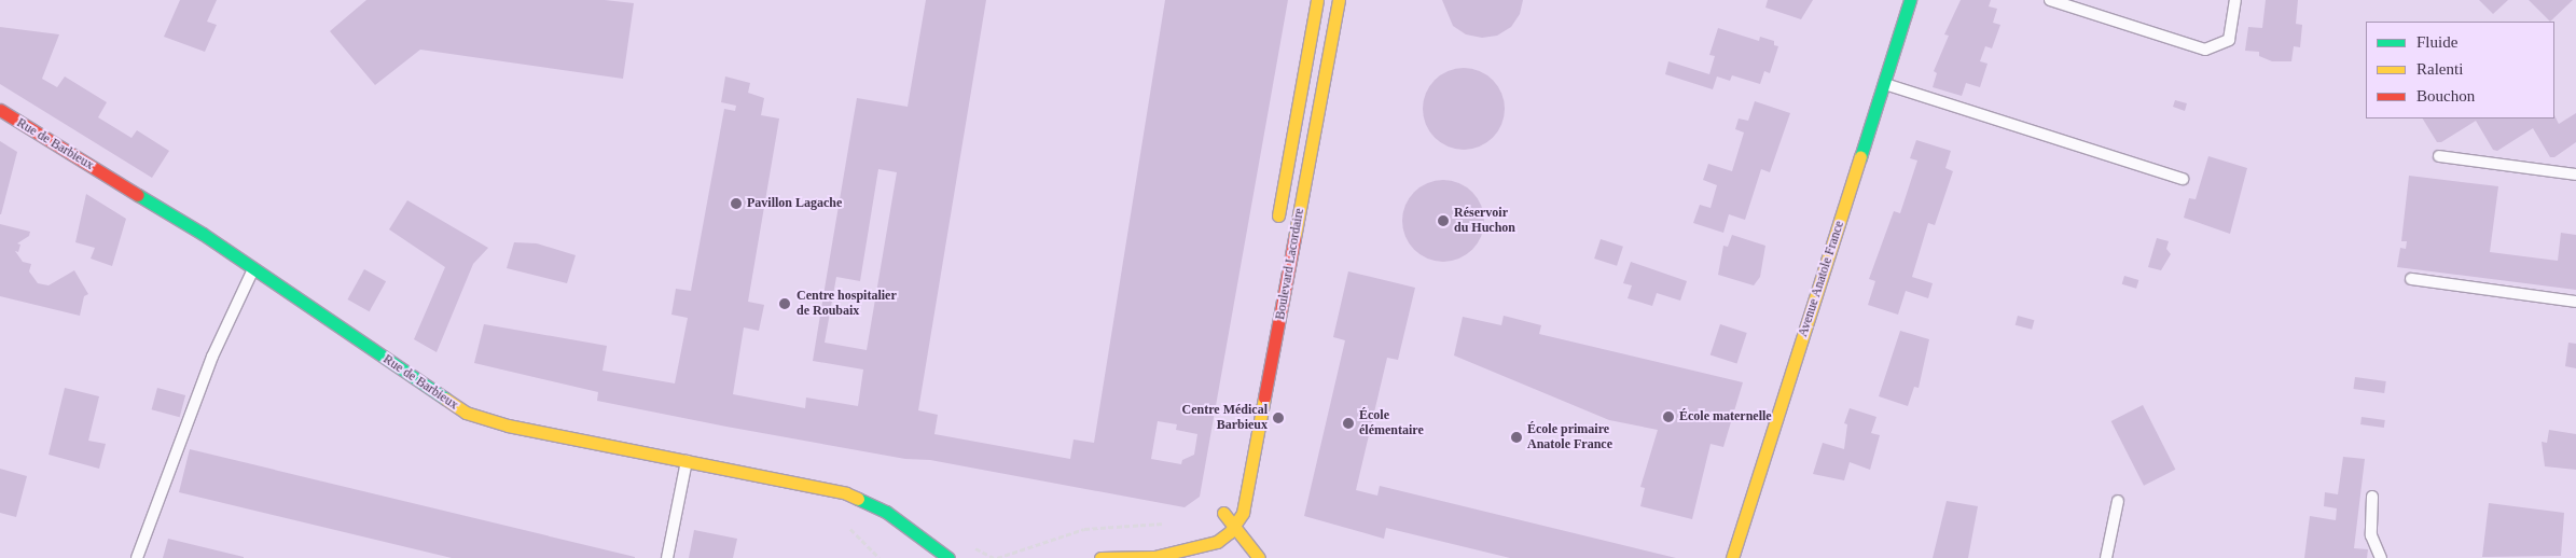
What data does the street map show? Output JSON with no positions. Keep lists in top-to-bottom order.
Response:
{
  "streets": {
    "street": ["Rue de Barbieux", "Boulevard Lacordaire", "Avenue Anatole France"]
  },
  "places": [
    "Pavillon Lagache",
    "Réservoir du Huchon",
    "Centre hospitalier de Roubaix",
    "École maternelle",
    "Centre Médical Barbieux",
    "École élémentaire",
    "École primaire Anatole France"
  ],
  "legend": ["Fluide", "Ralenti", "Bouchon"]
}
